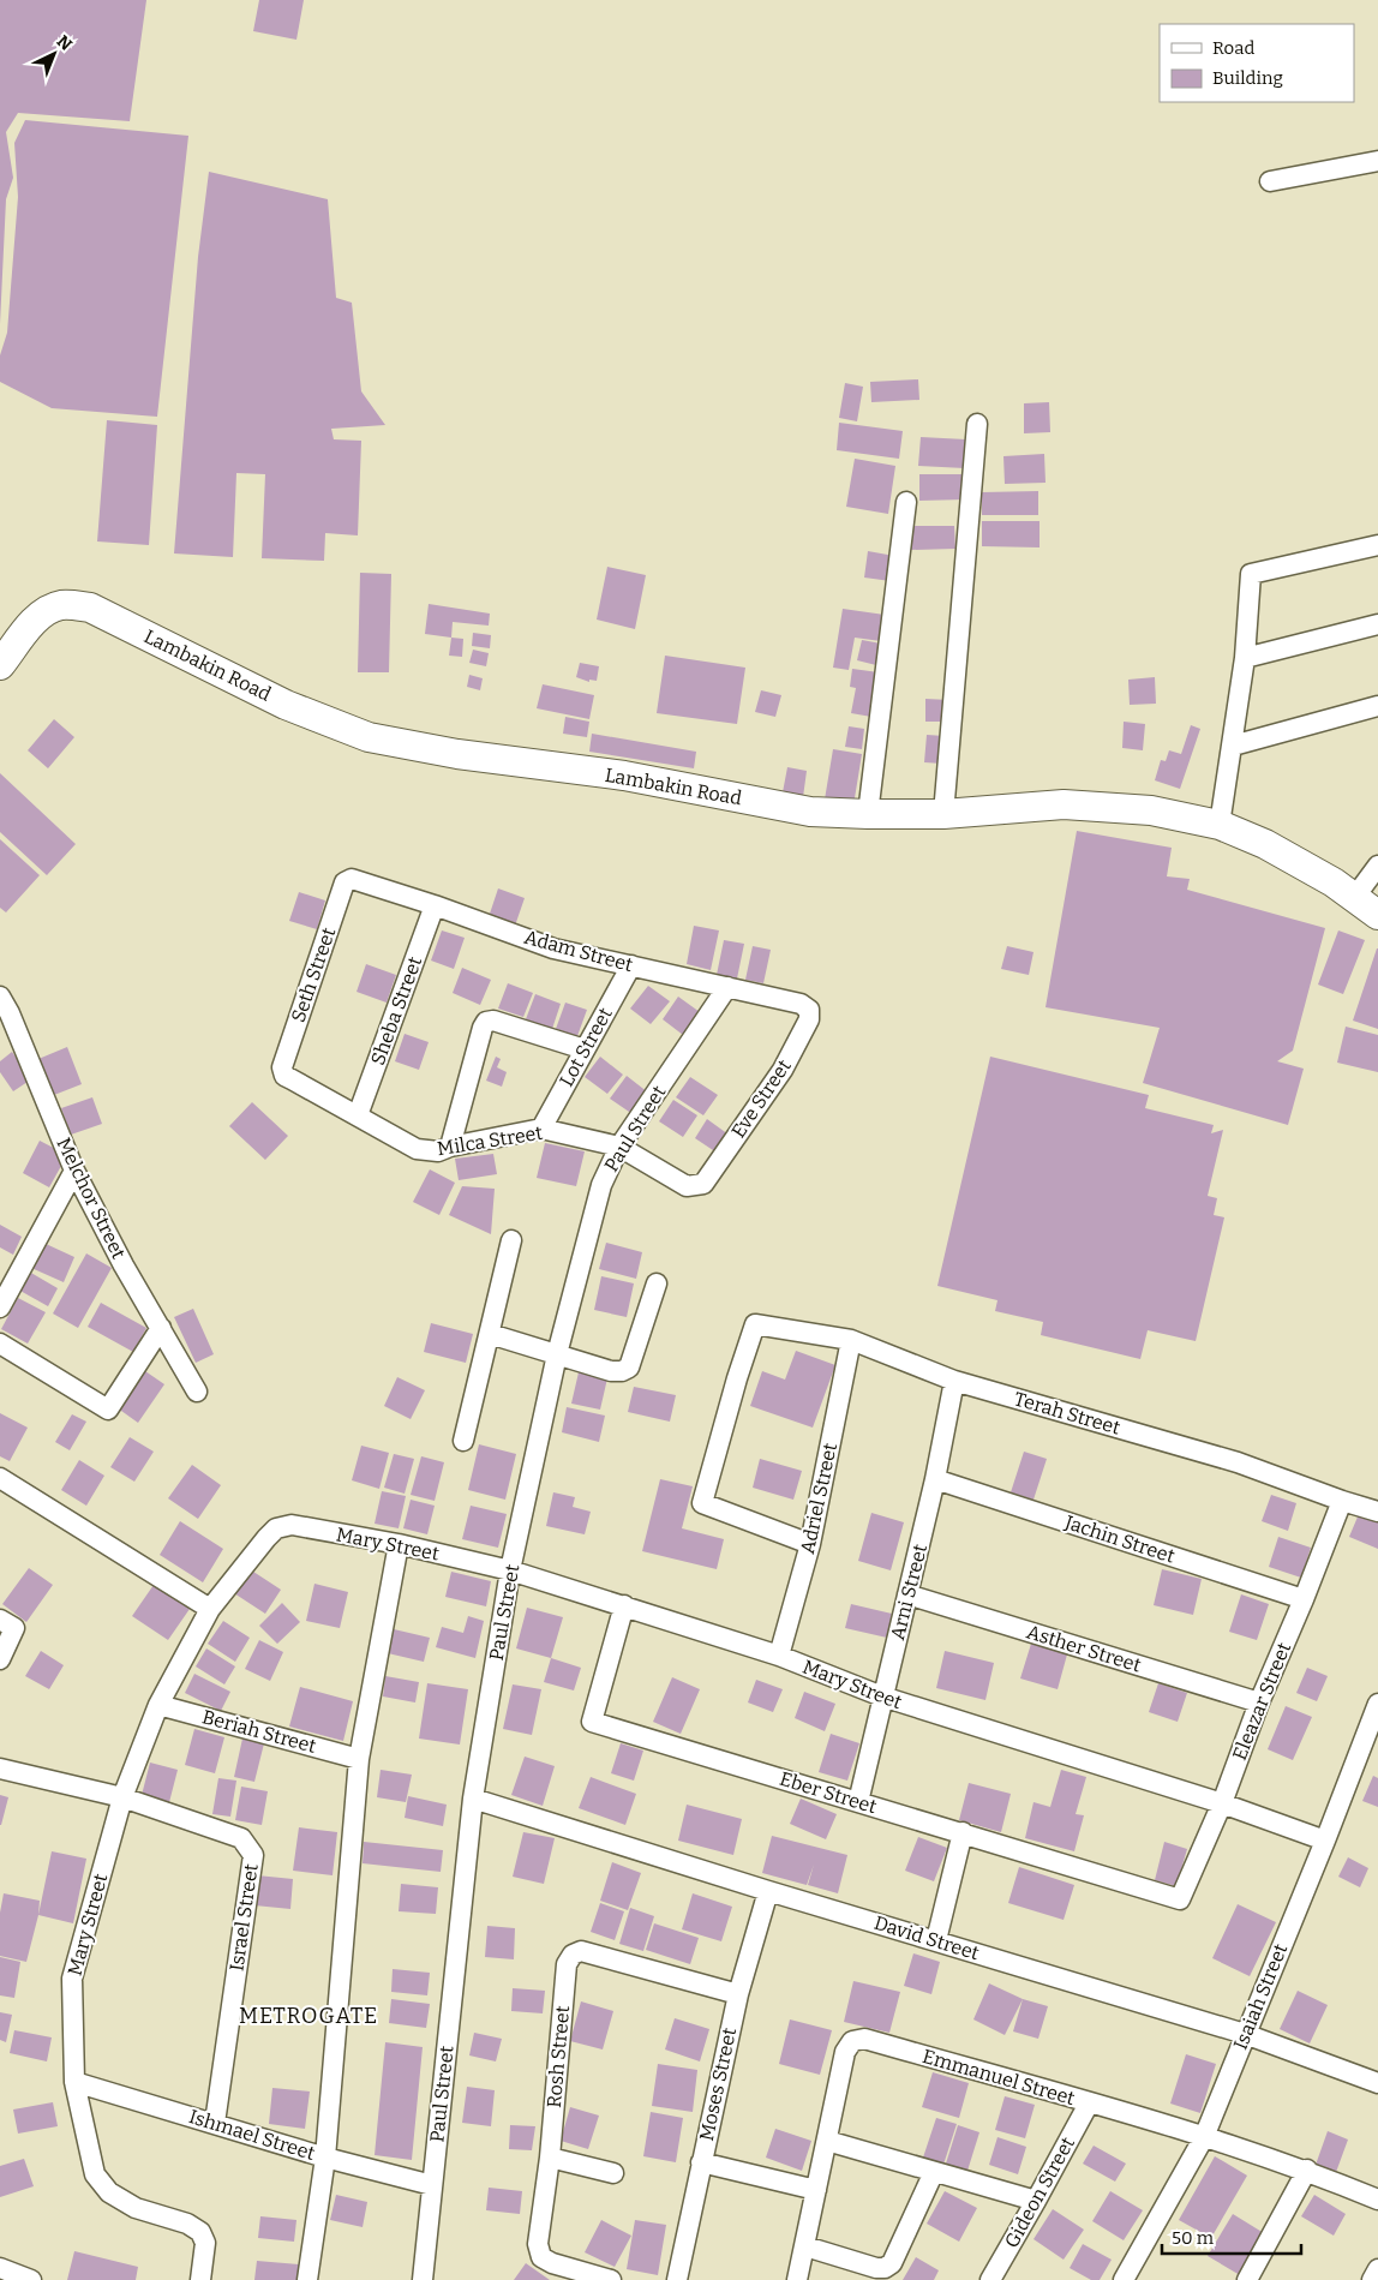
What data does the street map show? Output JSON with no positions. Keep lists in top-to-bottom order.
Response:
{
  "streets": {
    "main road": ["Lambakin Road"],
    "street": [
      "Adam Street",
      "Seth Street",
      "Sheba Street",
      "Lot Street",
      "Eve Street",
      "Paul Street",
      "Milca Street",
      "Melchor Street",
      "Terah Street",
      "Adriel Street",
      "Jachin Street",
      "Mary Street",
      "Arni Street",
      "Asther Street",
      "Eleazar Street",
      "Beriah Street",
      "Eber Street",
      "Israel Street",
      "David Street",
      "Isaiah Street",
      "Rosh Street",
      "Emmanuel Street",
      "Moses Street",
      "Ishmael Street",
      "Gideon Street"
    ]
  },
  "crossings": [
    ["Adam Street", "Seth Street"],
    ["Adam Street", "Sheba Street"],
    ["Adam Street", "Lot Street"],
    ["Adam Street", "Eve Street"],
    ["Adam Street", "Paul Street"],
    ["Seth Street", "Milca Street"],
    ["Sheba Street", "Milca Street"],
    ["Lot Street", "Milca Street"],
    ["Eve Street", "Milca Street"],
    ["Paul Street", "Milca Street"],
    ["Paul Street", "Mary Street"],
    ["Paul Street", "David Street"],
    ["Paul Street", "Ishmael Street"],
    ["Terah Street", "Adriel Street"],
    ["Terah Street", "Arni Street"],
    ["Terah Street", "Eleazar Street"],
    ["Adriel Street", "Mary Street"],
    ["Jachin Street", "Arni Street"],
    ["Jachin Street", "Eleazar Street"],
    ["Mary Street", "Arni Street"],
    ["Mary Street", "Eleazar Street"],
    ["Mary Street", "Beriah Street"],
    ["Mary Street", "Eber Street"],
    ["Mary Street", "Israel Street"],
    ["Mary Street", "Isaiah Street"],
    ["Mary Street", "Ishmael Street"],
    ["Arni Street", "Asther Street"],
    ["Arni Street", "Eber Street"],
    ["Asther Street", "Eleazar Street"],
    ["Eleazar Street", "Eber Street"],
    ["Israel Street", "Ishmael Street"],
    ["David Street", "Isaiah Street"],
    ["David Street", "Moses Street"],
    ["Isaiah Street", "Emmanuel Street"],
    ["Rosh Street", "Moses Street"],
    ["Emmanuel Street", "Gideon Street"]
  ],
  "districts": ["METROGATE"],
  "legend": ["Road", "Building"],
  "scale_bar": "50 m",
  "north": "top right"
}
